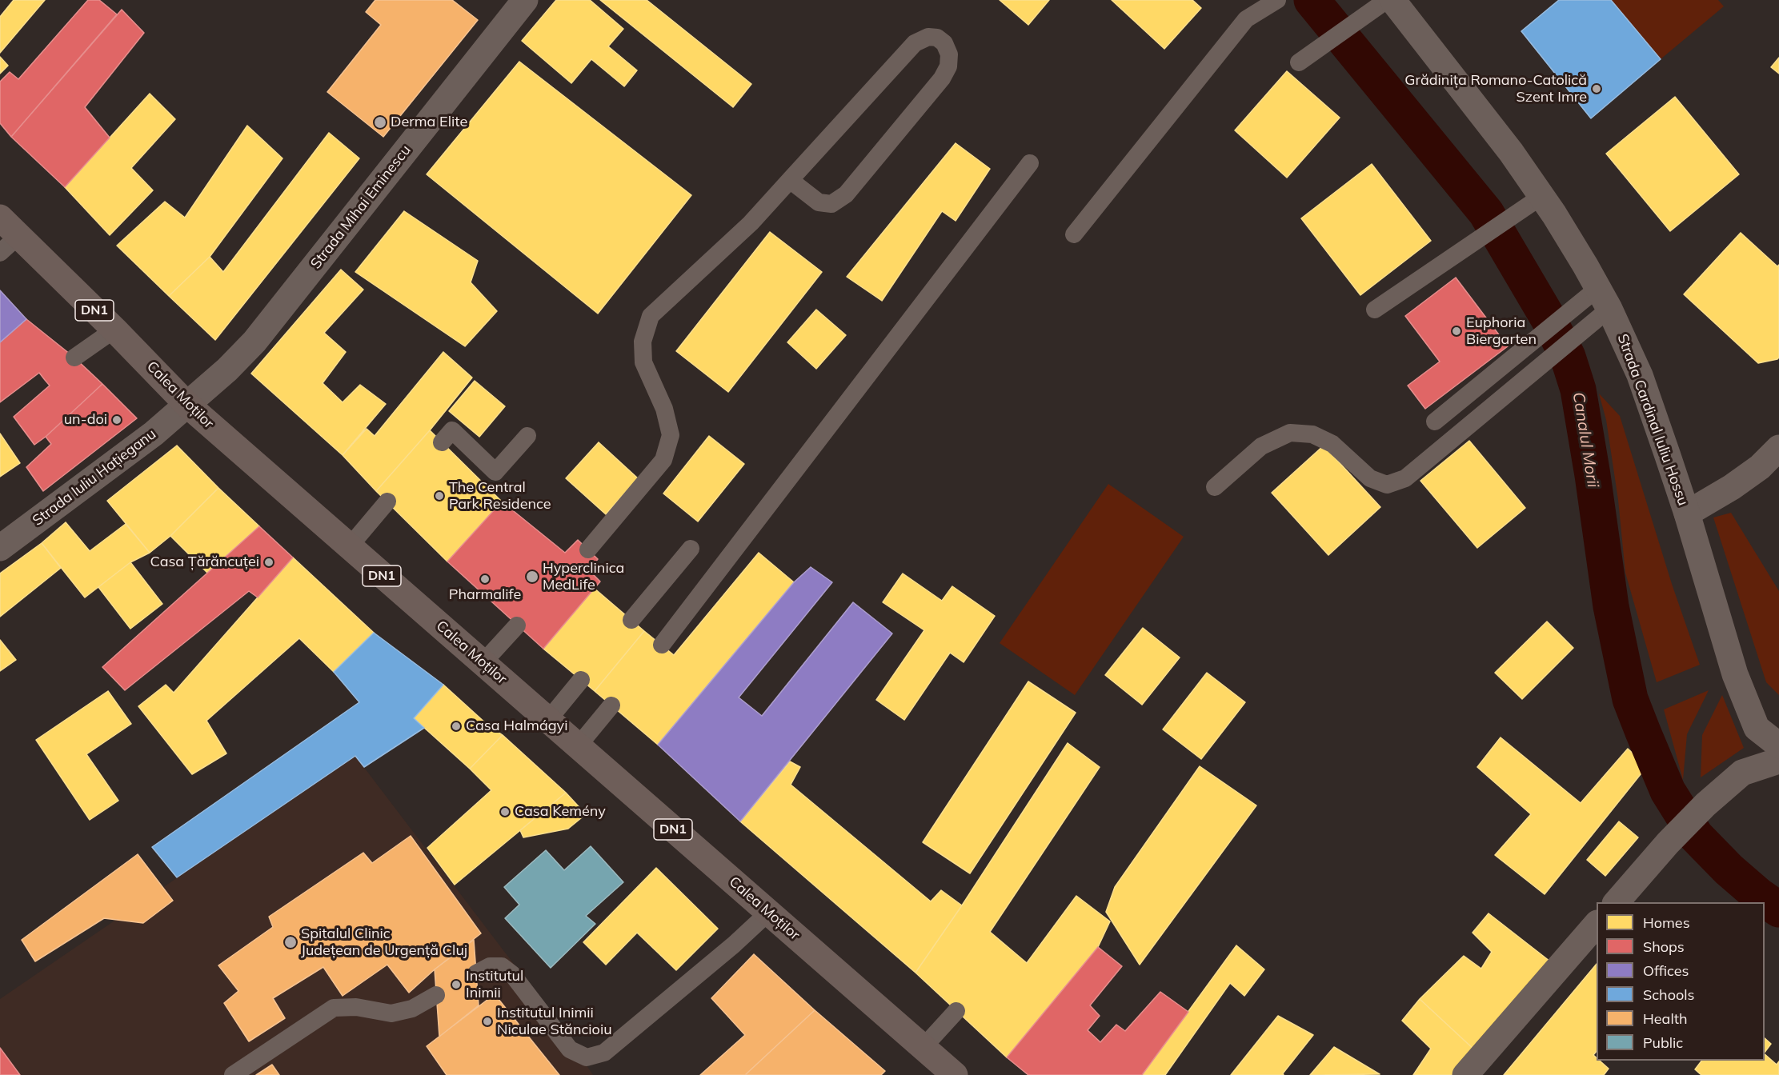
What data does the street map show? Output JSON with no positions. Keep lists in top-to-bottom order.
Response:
{
  "streets": {
    "main road": ["DN1", "Calea Moților"],
    "street": ["Strada Mihai Eminescu", "Strada Cardinal Iuliu Hossu", "Strada Iuliu Hațieganu"]
  },
  "crossings": [
    ["Strada Mihai Eminescu", "Calea Moților"],
    ["Strada Mihai Eminescu", "Strada Iuliu Hațieganu"],
    ["Calea Moților", "Strada Iuliu Hațieganu"]
  ],
  "water": ["Canalul Morii"],
  "places": [
    "Grădinița Romano-Catolică Szent Imre",
    "Derma Elite",
    "Euphoria Biergarten",
    "un-doi",
    "The Central Park Residence",
    "Casa Țărăncuței",
    "Hyperclinica MedLife",
    "Pharmalife",
    "Casa Halmágyi",
    "Casa Kemény",
    "Spitalul Clinic Județean de Urgență Cluj",
    "Institutul Inimii",
    "Institutul Inimii Niculae Stăncioiu"
  ],
  "legend": [
    "Homes",
    "Shops",
    "Offices",
    "Schools",
    "Health",
    "Public"
  ]
}
